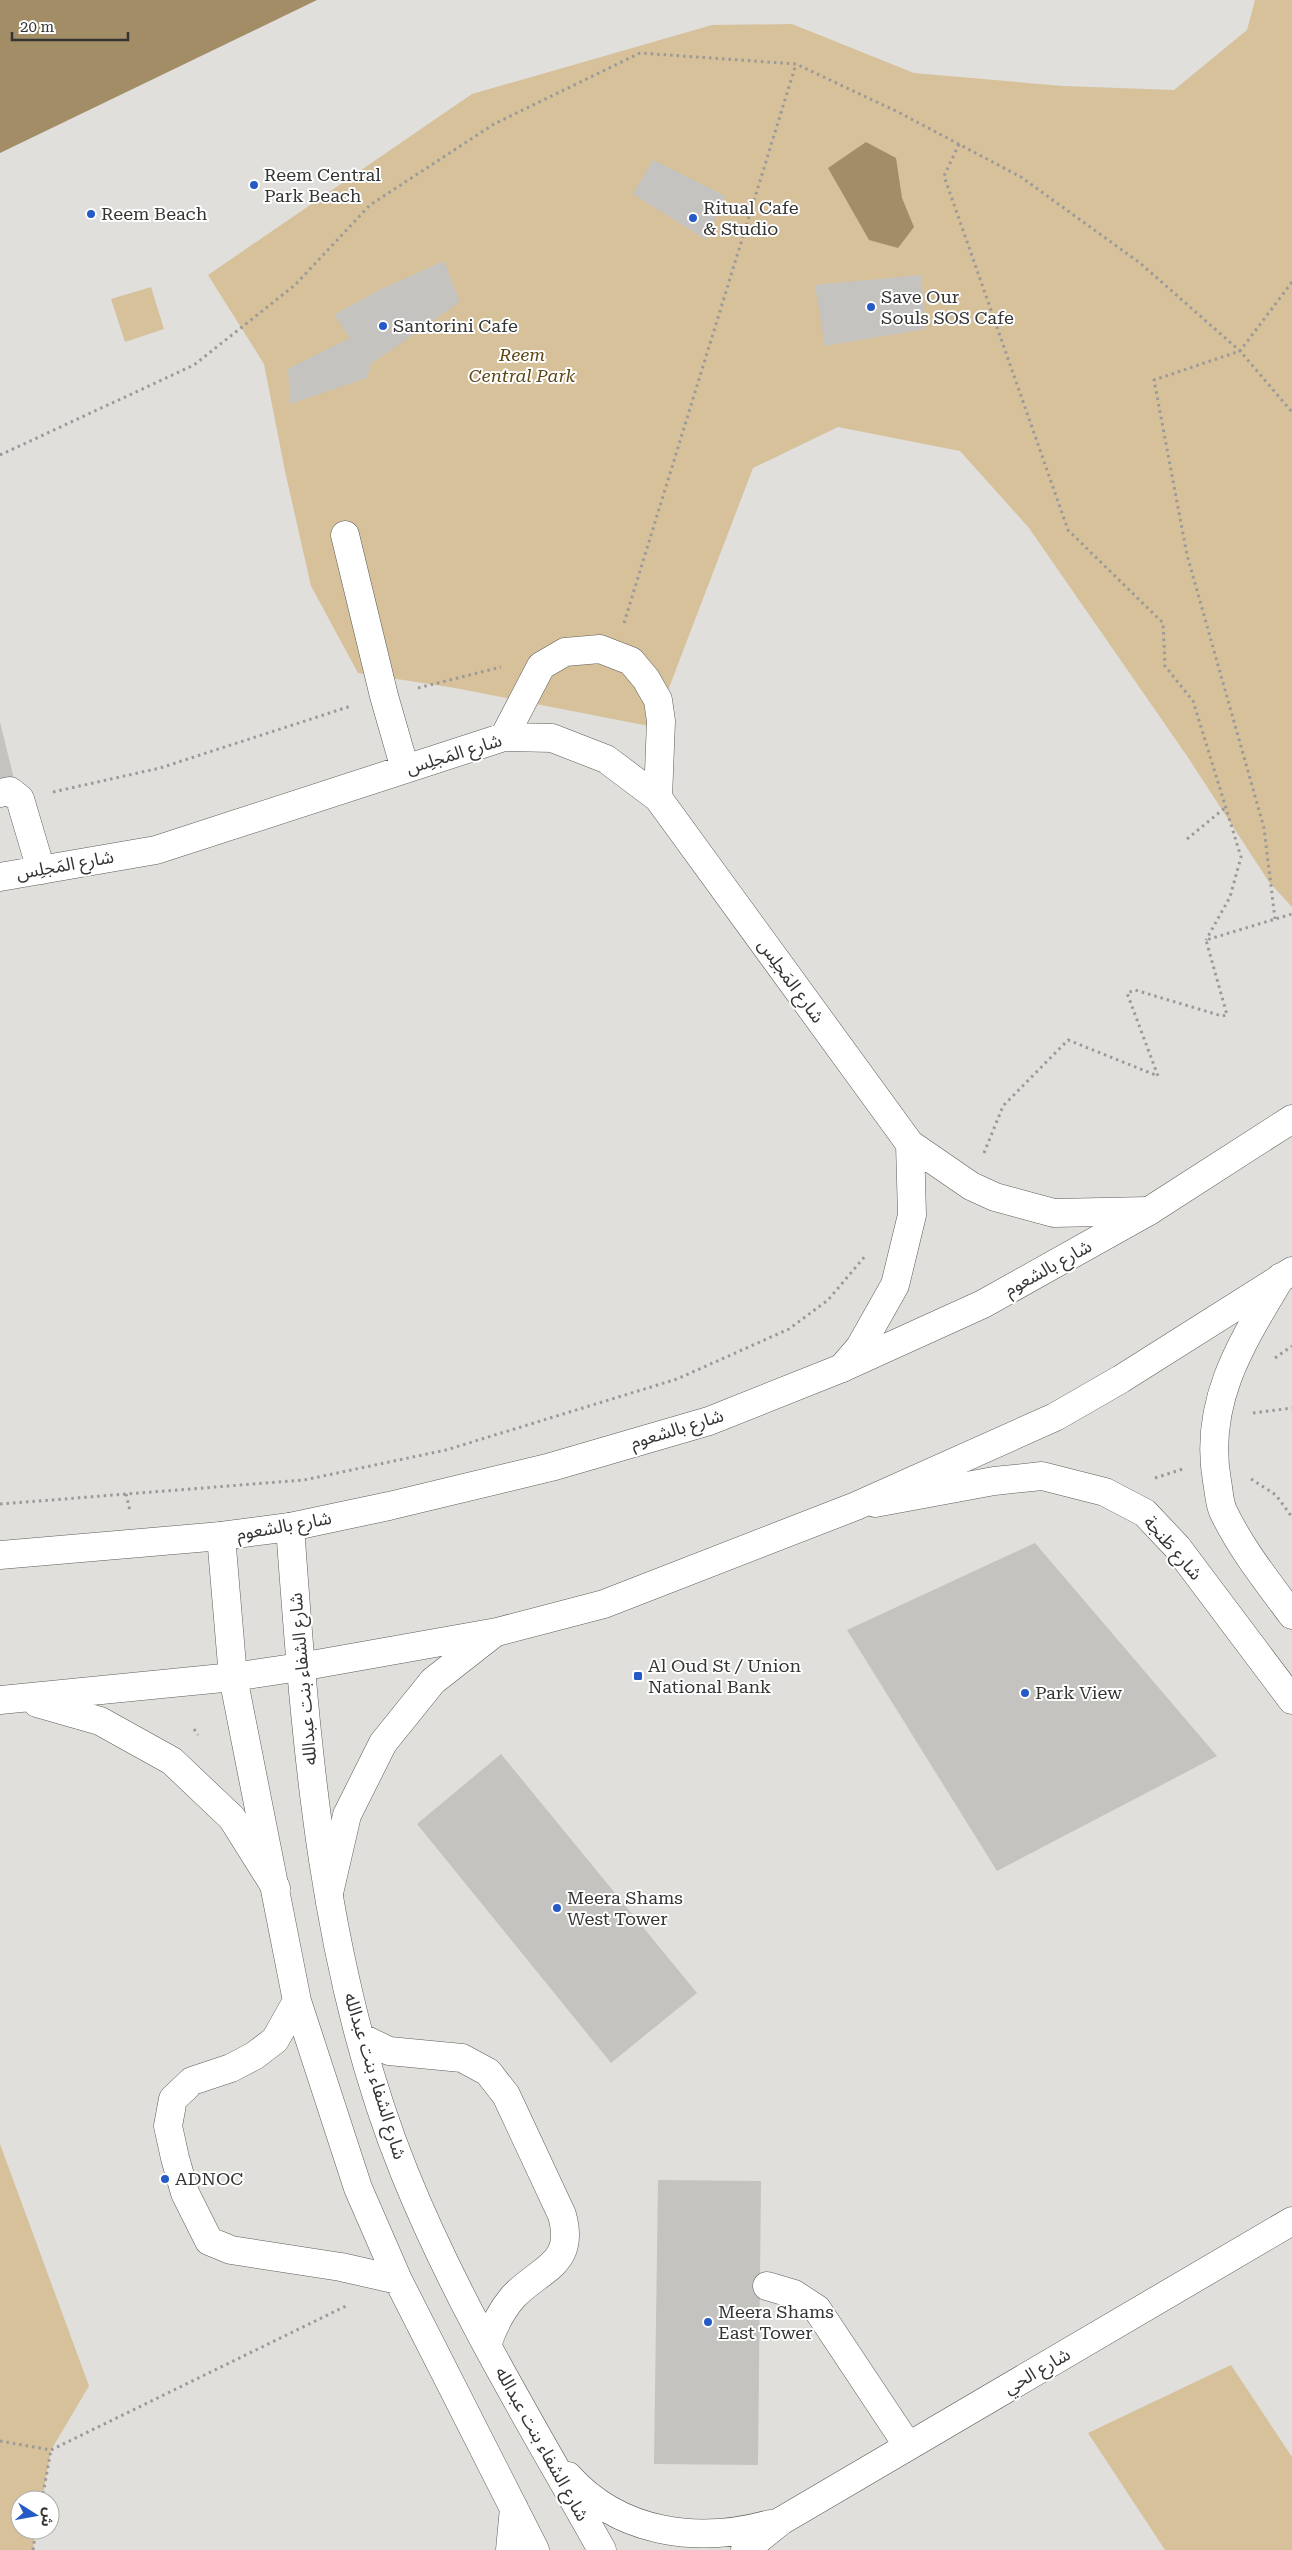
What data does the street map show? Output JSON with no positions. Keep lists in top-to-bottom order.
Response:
{
  "streets": {
    "street": [
      "شارع المَجلِس",
      "شارع بالشعوم",
      "شارع طَنجة",
      "شارع الشفاء بنت عبدالله",
      "شارع الحي"
    ]
  },
  "crossings": [
    ["شارع المَجلِس", "شارع بالشعوم"],
    ["شارع بالشعوم", "شارع الشفاء بنت عبدالله"],
    ["شارع الشفاء بنت عبدالله", "شارع الحي"]
  ],
  "parks": ["Reem Central Park"],
  "places": {
    "other": [
      "Reem Central Park Beach",
      "Reem Beach",
      "Ritual Cafe & Studio",
      "Save Our Souls SOS Cafe",
      "Santorini Cafe",
      "Park View",
      "Meera Shams West Tower",
      "ADNOC",
      "Meera Shams East Tower"
    ],
    "transit": ["Al Oud St / Union National Bank"]
  },
  "scale_bar": "20 m",
  "north": "right"
}
